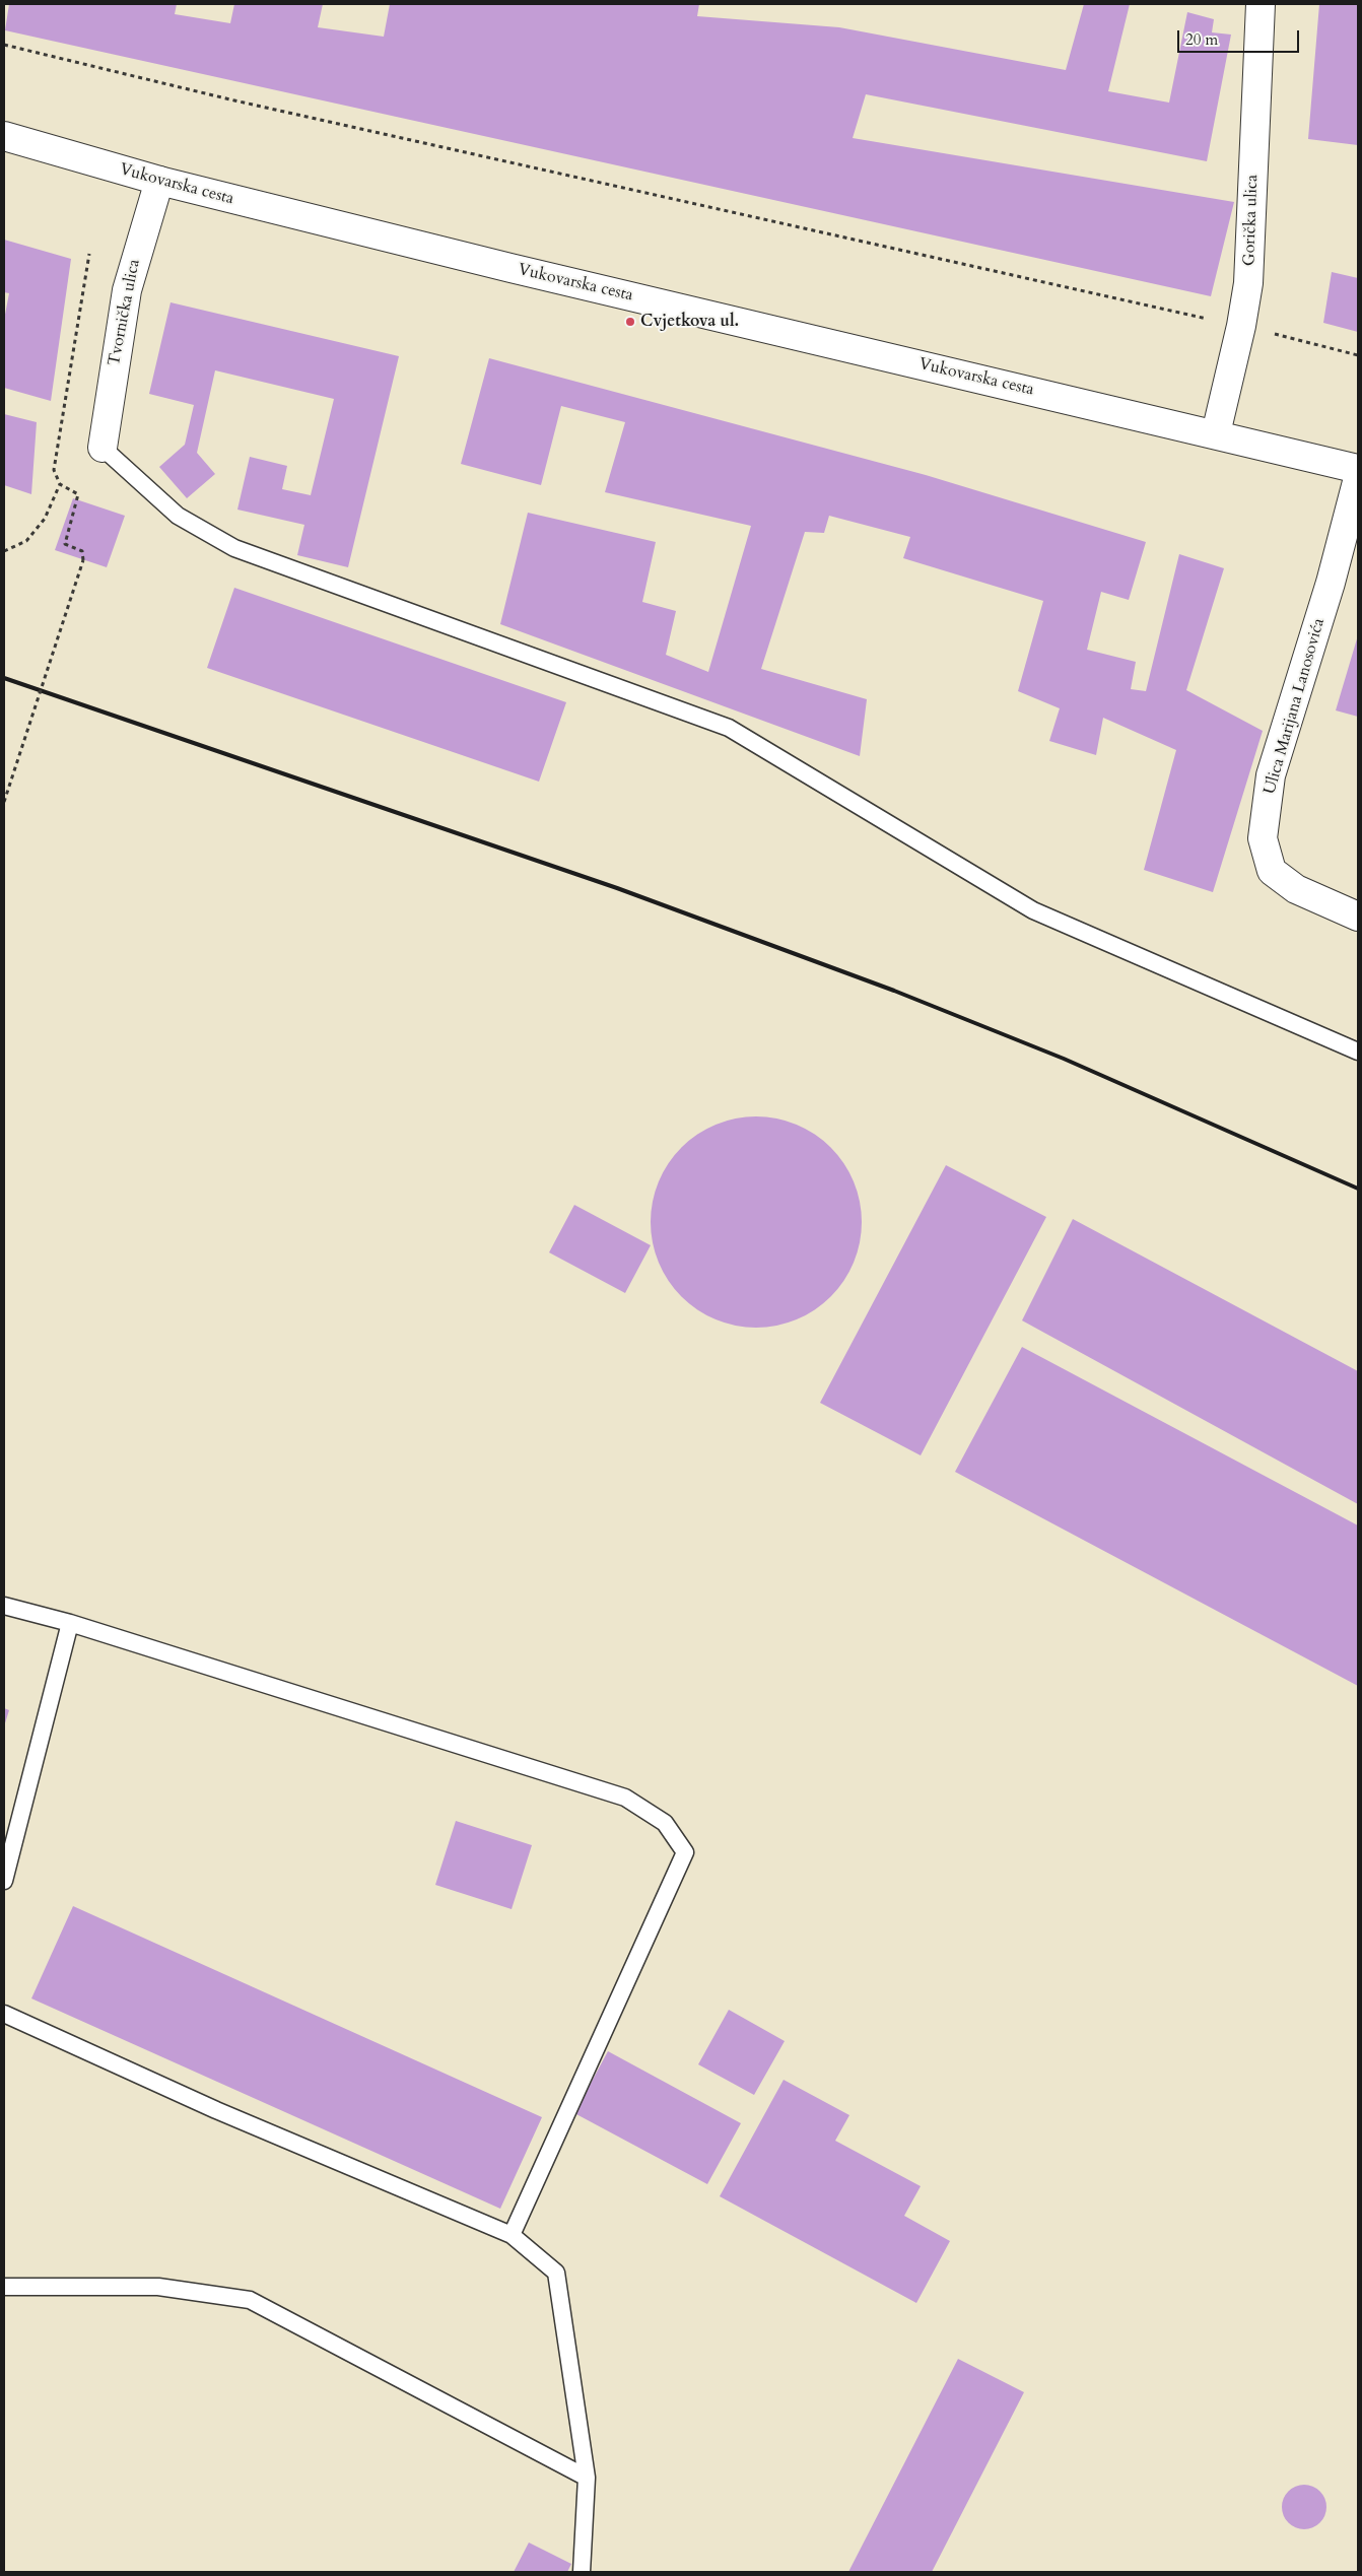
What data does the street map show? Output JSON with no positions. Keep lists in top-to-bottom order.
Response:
{
  "streets": {
    "main road": [
      "Vukovarska cesta",
      "Gorička ulica",
      "Tvornička ulica",
      "Ulica Marijana Lanosovića"
    ]
  },
  "crossings": [
    ["Vukovarska cesta", "Gorička ulica"],
    ["Vukovarska cesta", "Tvornička ulica"]
  ],
  "places": ["Cvjetkova ul."],
  "scale_bar": "20 m"
}
